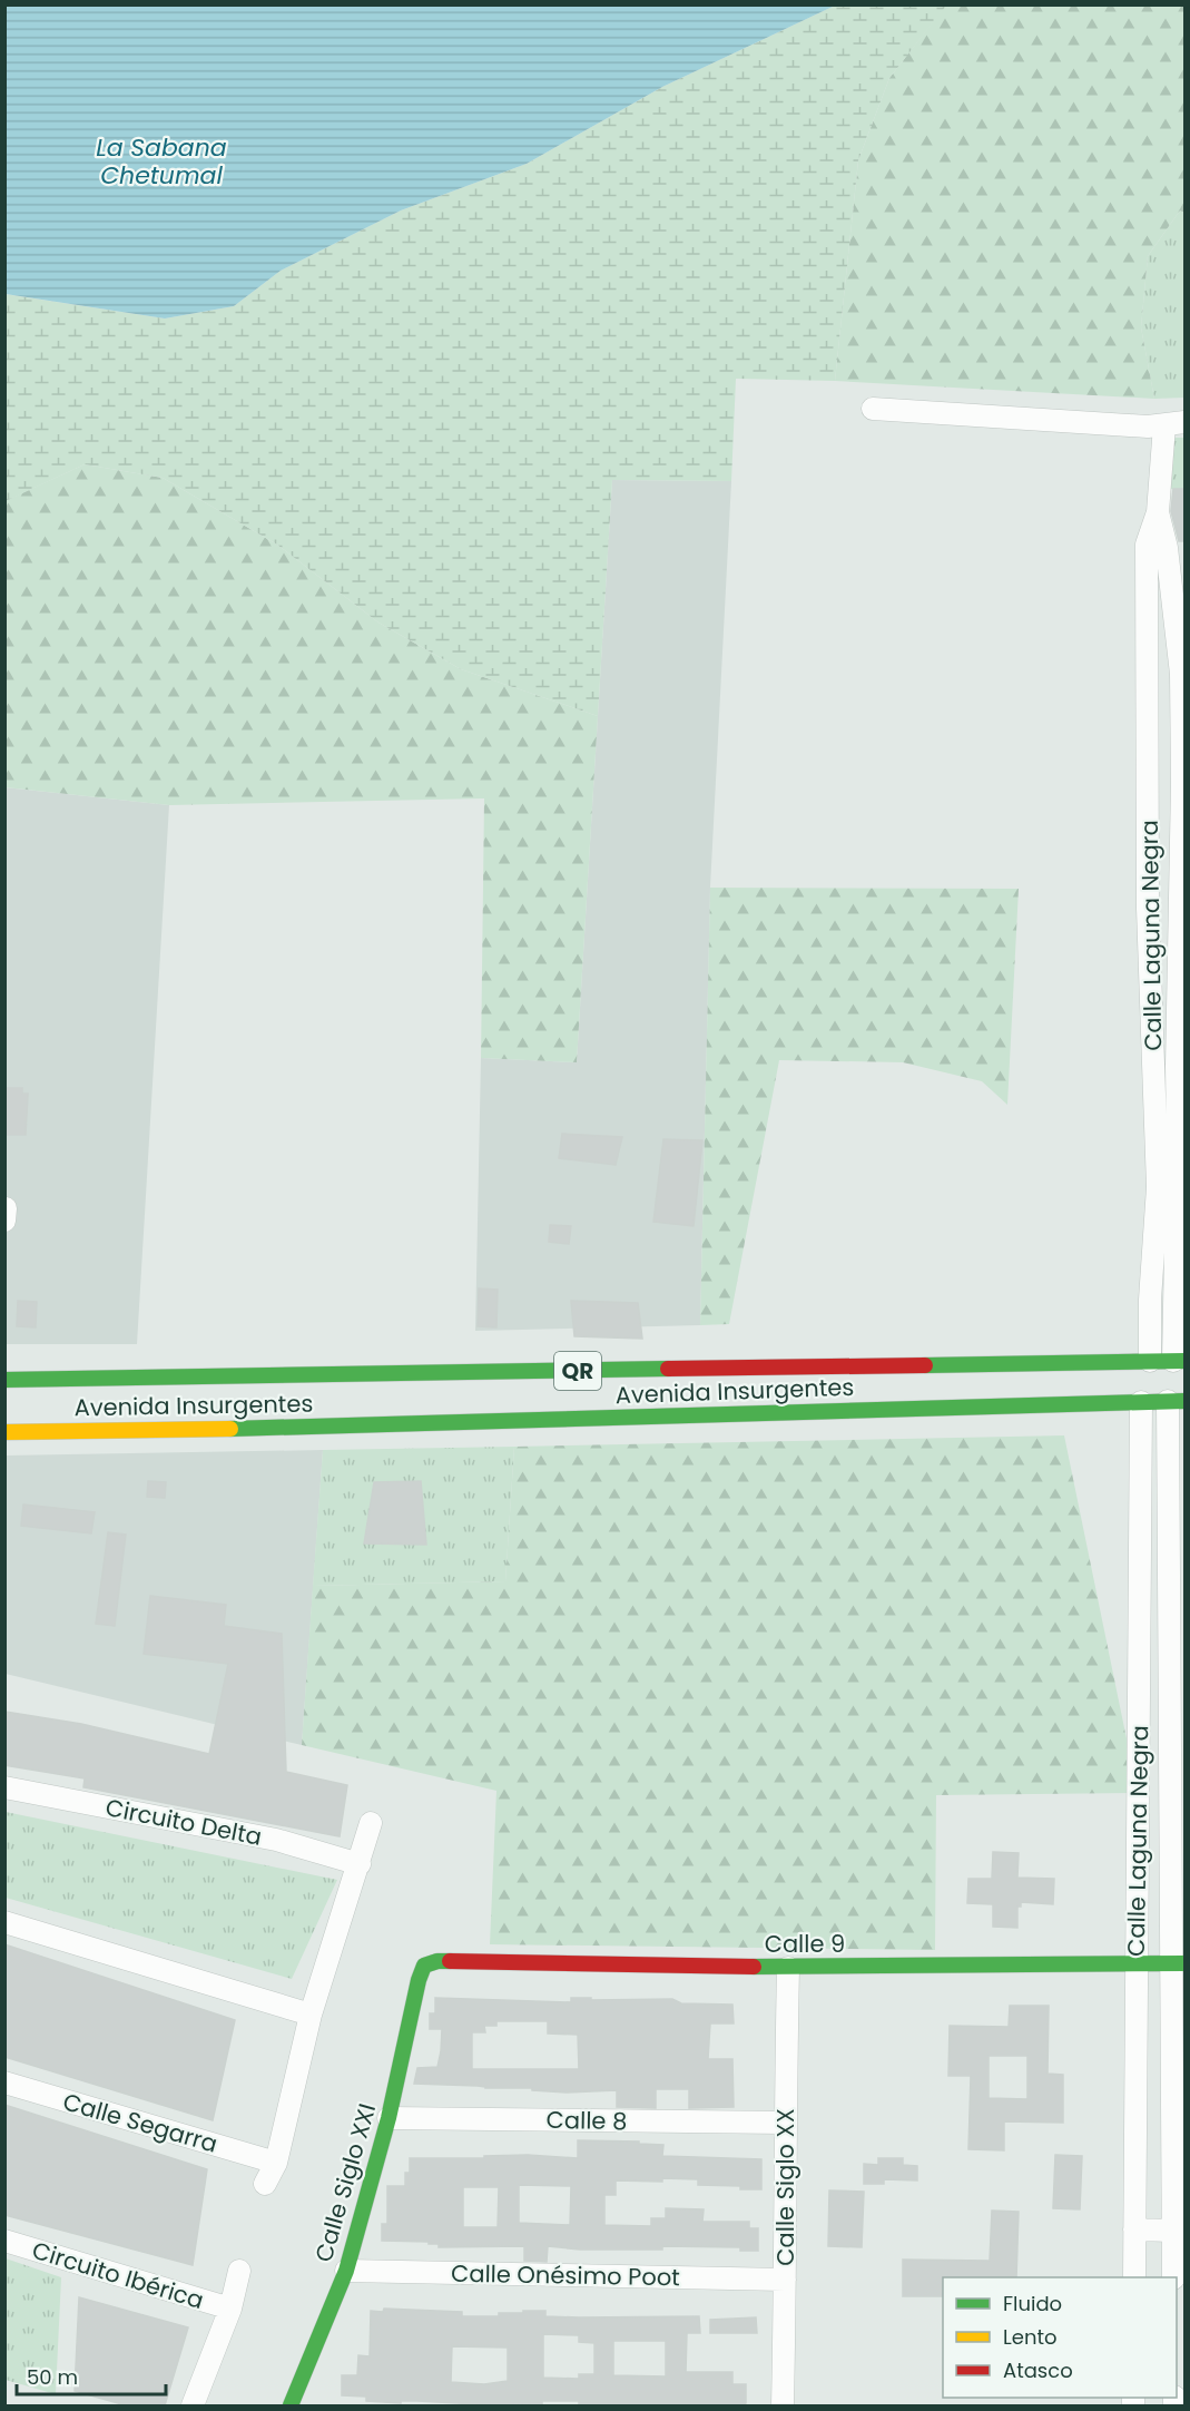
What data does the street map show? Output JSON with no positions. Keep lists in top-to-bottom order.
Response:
{
  "streets": {
    "main road": [
      "QR",
      "Avenida Insurgentes",
      "Calle 9",
      "Calle Siglo XXI"
    ],
    "street": [
      "Calle Laguna Negra",
      "Circuito Delta",
      "Calle 8",
      "Calle Segarra",
      "Calle Siglo XX",
      "Circuito Ibérica",
      "Calle Onésimo Poot"
    ]
  },
  "crossings": [
    ["Calle Laguna Negra", "Avenida Insurgentes"],
    ["Calle Laguna Negra", "Calle 9"],
    ["Calle 9", "Calle Siglo XXI"],
    ["Calle 9", "Calle Siglo XX"],
    ["Calle 8", "Calle Siglo XXI"],
    ["Calle 8", "Calle Siglo XX"],
    ["Calle Siglo XXI", "Calle Onésimo Poot"],
    ["Calle Siglo XX", "Calle Onésimo Poot"]
  ],
  "water": ["La Sabana Chetumal"],
  "legend": ["Fluido", "Lento", "Atasco"],
  "scale_bar": "50 m"
}
